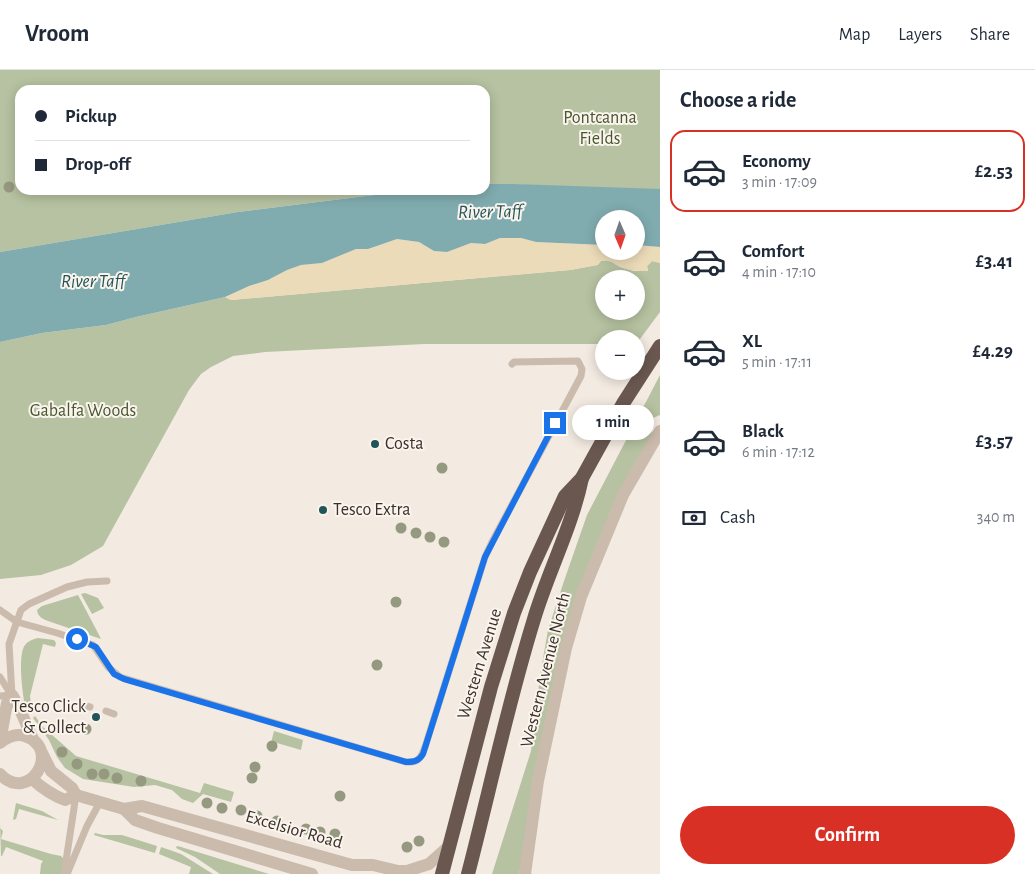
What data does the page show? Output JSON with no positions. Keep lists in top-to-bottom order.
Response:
{
  "streets": {
    "highway": ["Western Avenue"],
    "street": ["Western Avenue North", "Excelsior Road"]
  },
  "crossings": [
    ["Western Avenue", "Excelsior Road"]
  ],
  "water": ["River Taff"],
  "parks": ["Pontcanna Fields", "Gabalfa Woods"],
  "places": ["Costa", "Tesco Extra", "Tesco Click & Collect"],
  "north": "bottom",
  "page": {
    "header": "Vroom",
    "nav": ["Map", "Layers", "Share"],
    "heading": "Choose a ride",
    "banner": ["Pickup", "Drop-off"],
    "list": [
      {
        "name": "Economy",
        "note": "3 min · 17:09",
        "value": "£2.53"
      },
      {
        "name": "Comfort",
        "note": "4 min · 17:10",
        "value": "£3.41"
      },
      {
        "name": "XL",
        "note": "5 min · 17:11",
        "value": "£4.29"
      },
      {
        "name": "Black",
        "note": "6 min · 17:12",
        "value": "£3.57"
      }
    ],
    "map_buttons": ["+", "−"],
    "bubble": "1 min",
    "pay": ["Cash", "340 m"],
    "buttons": "Confirm"
  }
}
